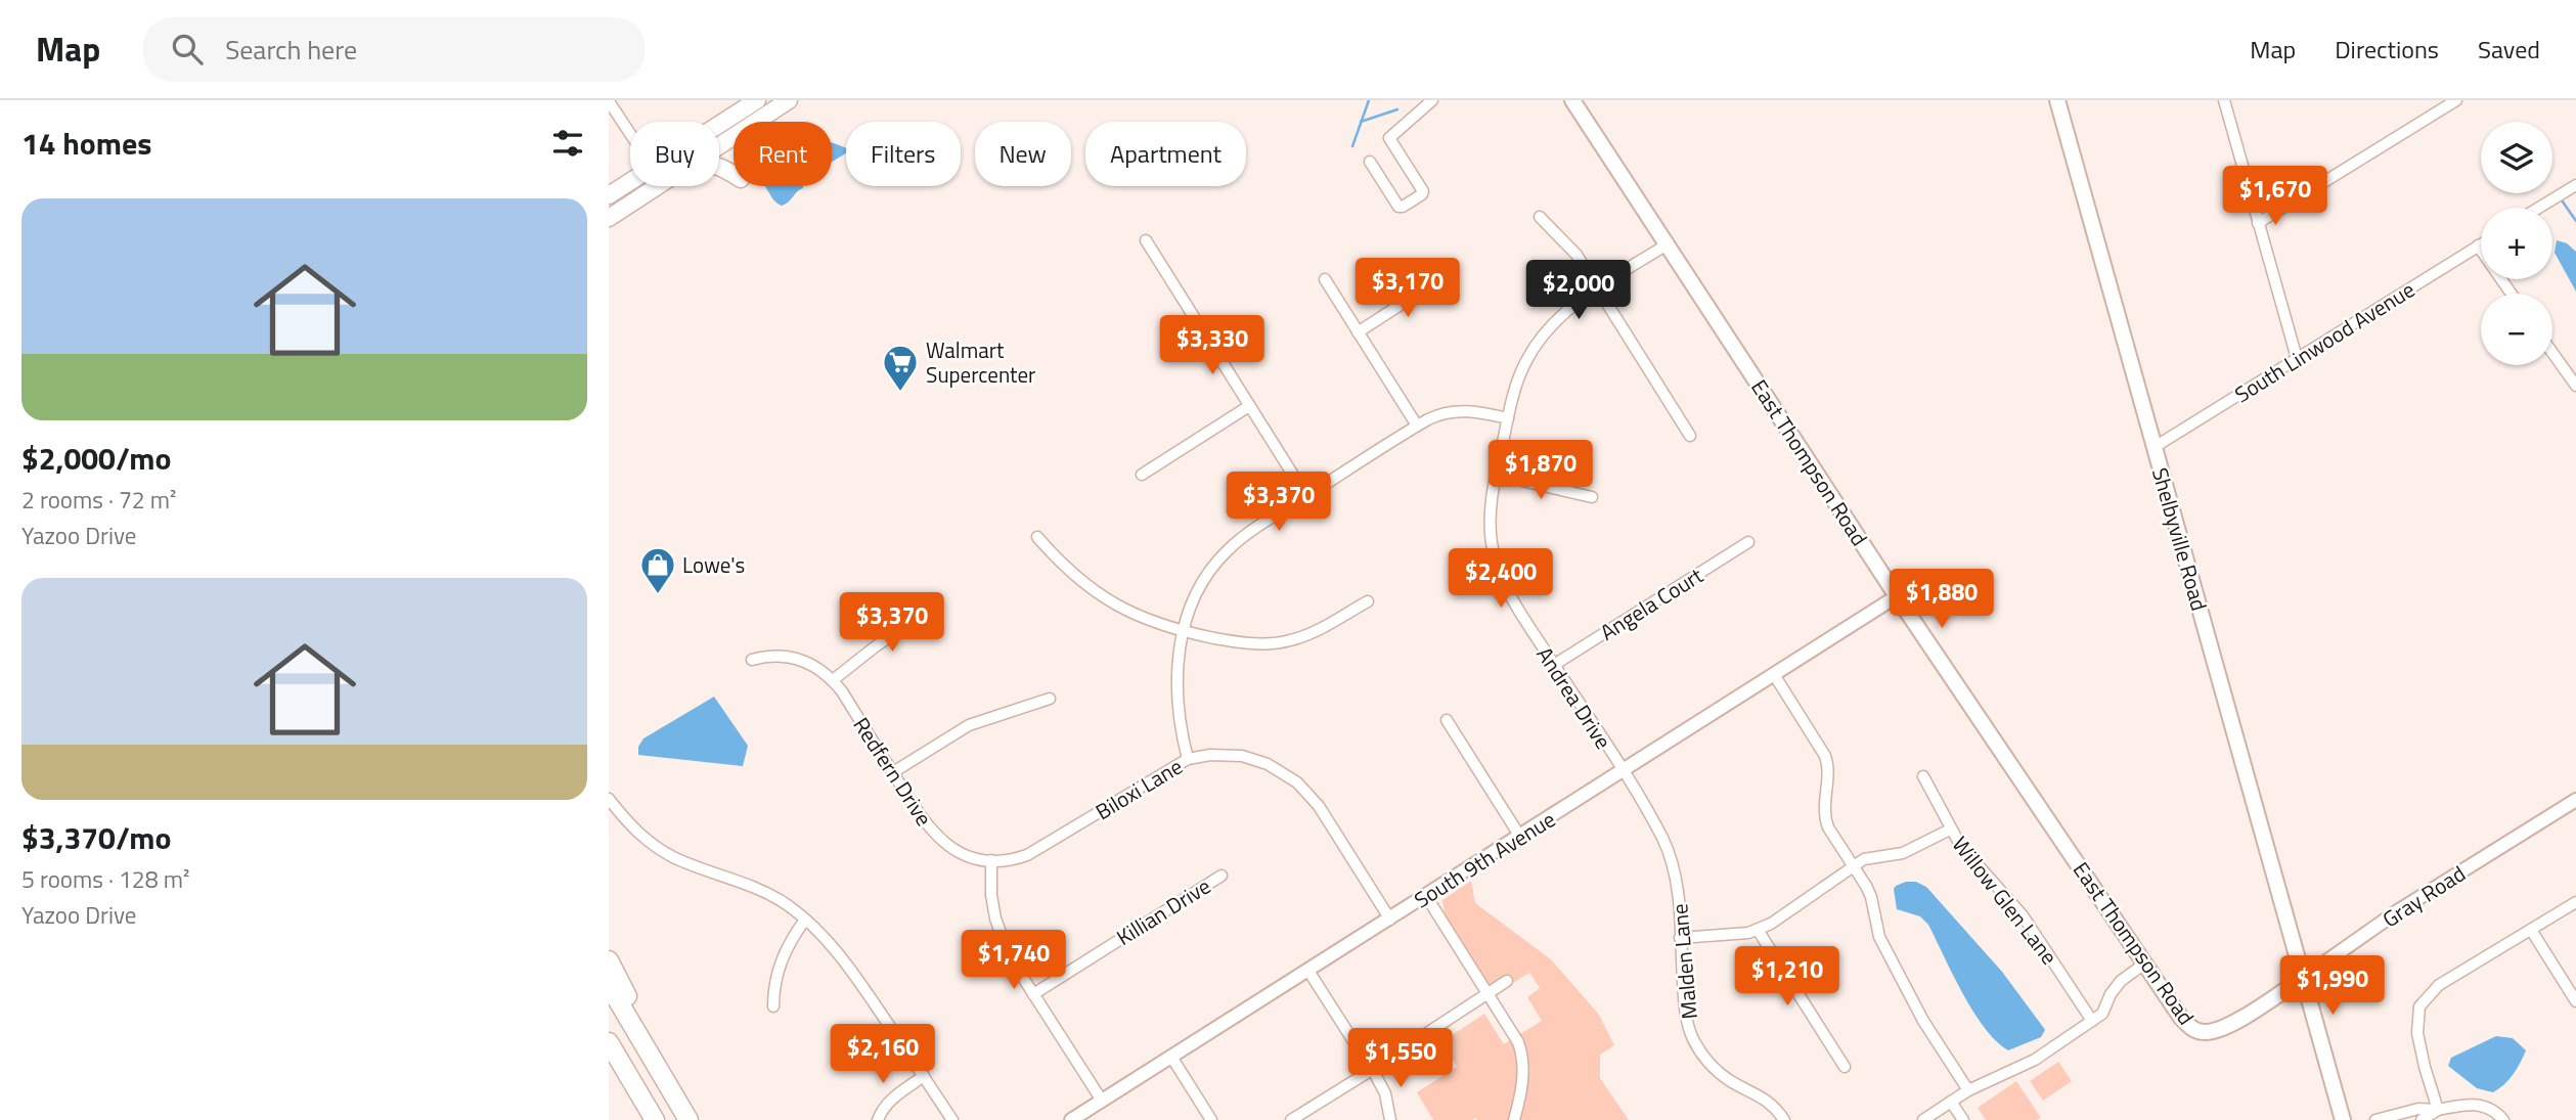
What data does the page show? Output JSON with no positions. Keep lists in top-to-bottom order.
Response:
{
  "streets": {
    "main road": ["East Thompson Road", "Shelbyville Road", "Gray Road"],
    "street": [
      "South Linwood Avenue",
      "Angela Court",
      "Andrea Drive",
      "Redfern Drive",
      "Biloxi Lane",
      "South 9th Avenue",
      "Willow Glen Lane",
      "Killian Drive",
      "Malden Lane"
    ]
  },
  "crossings": [
    ["South Linwood Avenue", "Shelbyville Road"],
    ["East Thompson Road", "Andrea Drive"],
    ["East Thompson Road", "South 9th Avenue"],
    ["East Thompson Road", "Gray Road"],
    ["Shelbyville Road", "Gray Road"],
    ["Angela Court", "Andrea Drive"],
    ["Andrea Drive", "South 9th Avenue"],
    ["Andrea Drive", "Malden Lane"],
    ["Redfern Drive", "Biloxi Lane"],
    ["Biloxi Lane", "South 9th Avenue"],
    ["South 9th Avenue", "Malden Lane"]
  ],
  "places": {
    "supermarket": ["Walmart Supercenter"],
    "shop": ["Lowe's"]
  },
  "page": {
    "header": "Map",
    "search": "Search here",
    "nav": ["Map", "Directions", "Saved"],
    "heading": "14 homes",
    "map_buttons": ["+", "−"],
    "chip": [
      "Buy",
      "Rent",
      "Filters",
      "New",
      "Apartment"
    ],
    "price": [
      "$1,670",
      "$3,170",
      "$2,000",
      "$3,330",
      "$1,870",
      "$3,370",
      "$2,400",
      "$1,880",
      "$3,370",
      "$1,740",
      "$1,210",
      "$1,990",
      "$2,160",
      "$1,550"
    ],
    "list": [
      {
        "name": "$2,000/mo",
        "note": "2 rooms · 72 m² · Yazoo Drive"
      },
      {
        "name": "$3,370/mo",
        "note": "5 rooms · 128 m² · Yazoo Drive"
      }
    ]
  }
}
